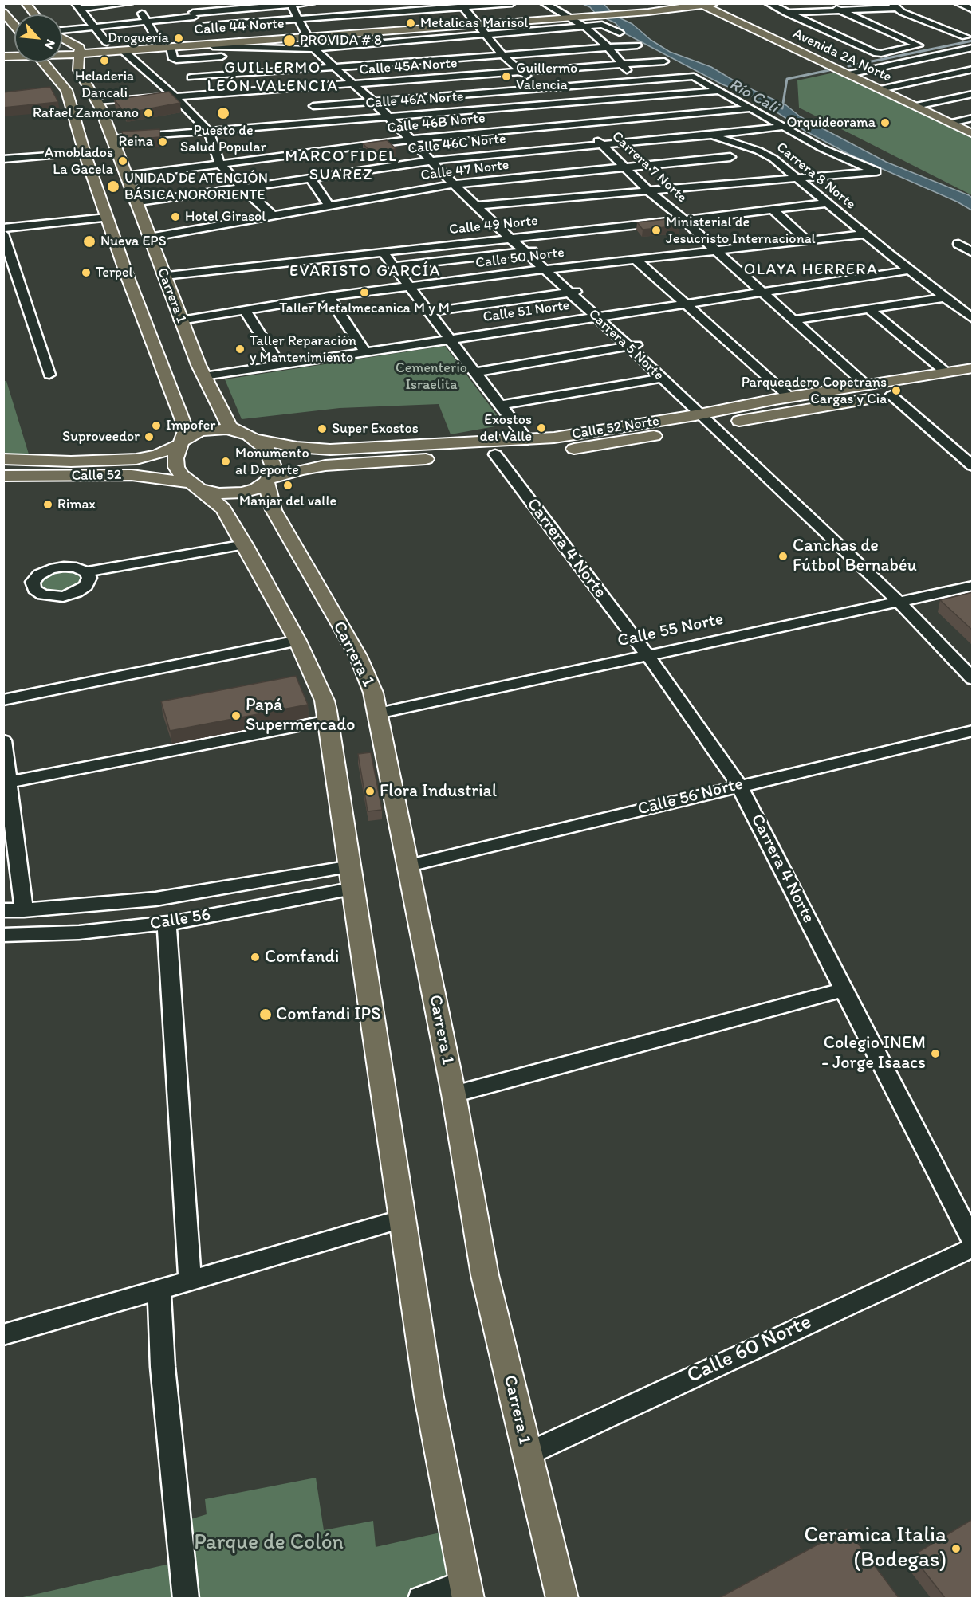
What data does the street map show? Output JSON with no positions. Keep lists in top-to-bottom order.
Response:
{
  "streets": {
    "main road": [
      "Calle 44 Norte",
      "Avenida 2A Norte",
      "Carrera 1",
      "Calle 52 Norte",
      "Calle 52"
    ],
    "street": [
      "Calle 45A Norte",
      "Calle 46A Norte",
      "Calle 46B Norte",
      "Calle 46C Norte",
      "Carrera 7 Norte",
      "Calle 47 Norte",
      "Carrera 8 Norte",
      "Calle 49 Norte",
      "Calle 50 Norte",
      "Calle 51 Norte",
      "Carrera 5 Norte",
      "Carrera 4 Norte",
      "Calle 55 Norte",
      "Calle 56 Norte",
      "Calle 56",
      "Calle 60 Norte"
    ]
  },
  "crossings": [
    ["Calle 44 Norte", "Avenida 2A Norte"],
    ["Calle 44 Norte", "Carrera 7 Norte"],
    ["Calle 44 Norte", "Carrera 8 Norte"],
    ["Calle 44 Norte", "Carrera 5 Norte"],
    ["Calle 45A Norte", "Carrera 7 Norte"],
    ["Calle 45A Norte", "Carrera 8 Norte"],
    ["Calle 45A Norte", "Carrera 1"],
    ["Calle 45A Norte", "Carrera 5 Norte"],
    ["Calle 46A Norte", "Carrera 7 Norte"],
    ["Calle 46A Norte", "Carrera 8 Norte"],
    ["Calle 46A Norte", "Carrera 1"],
    ["Calle 46A Norte", "Carrera 5 Norte"],
    ["Calle 46B Norte", "Carrera 7 Norte"],
    ["Calle 46B Norte", "Carrera 8 Norte"],
    ["Calle 46B Norte", "Carrera 1"],
    ["Calle 46B Norte", "Carrera 5 Norte"],
    ["Calle 46C Norte", "Carrera 7 Norte"],
    ["Calle 46C Norte", "Carrera 8 Norte"],
    ["Calle 46C Norte", "Carrera 1"],
    ["Calle 46C Norte", "Carrera 5 Norte"],
    ["Carrera 7 Norte", "Calle 47 Norte"],
    ["Carrera 7 Norte", "Calle 49 Norte"],
    ["Carrera 7 Norte", "Calle 50 Norte"],
    ["Carrera 7 Norte", "Calle 51 Norte"],
    ["Carrera 7 Norte", "Calle 52 Norte"],
    ["Calle 47 Norte", "Carrera 1"],
    ["Calle 47 Norte", "Carrera 5 Norte"],
    ["Carrera 8 Norte", "Calle 49 Norte"],
    ["Carrera 8 Norte", "Calle 50 Norte"],
    ["Carrera 8 Norte", "Calle 51 Norte"],
    ["Calle 49 Norte", "Carrera 1"],
    ["Calle 49 Norte", "Carrera 5 Norte"],
    ["Calle 50 Norte", "Carrera 1"],
    ["Calle 50 Norte", "Carrera 5 Norte"],
    ["Carrera 1", "Calle 51 Norte"],
    ["Carrera 1", "Calle 52 Norte"],
    ["Carrera 1", "Calle 52"],
    ["Carrera 1", "Calle 55 Norte"],
    ["Carrera 1", "Calle 56 Norte"],
    ["Carrera 1", "Calle 60 Norte"],
    ["Calle 51 Norte", "Carrera 5 Norte"],
    ["Carrera 5 Norte", "Calle 52 Norte"],
    ["Carrera 5 Norte", "Calle 55 Norte"],
    ["Calle 52 Norte", "Calle 52"],
    ["Calle 52 Norte", "Carrera 4 Norte"],
    ["Carrera 4 Norte", "Calle 55 Norte"],
    ["Carrera 4 Norte", "Calle 56 Norte"]
  ],
  "districts": [
    "GUILLERMO LEÓN VALENCIA",
    "MARCO FIDEL SUAREZ",
    "OLAYA HERRERA",
    "EVARISTO GARCÍA"
  ],
  "water": ["Río Cali"],
  "parks": ["Cementerio Israelita", "Parque de Colón"],
  "places": [
    "Metalicas Marisol",
    "Droguería",
    "PROVIDA # 8",
    "Heladeria Dancali",
    "Guillermo Valencia",
    "Rafael Zamorano",
    "Puesto de Salud Popular",
    "Orquideorama",
    "Reina",
    "Amoblados La Gacela",
    "UNIDAD DE ATENCIÓN BÁSICA NORORIENTE",
    "Hotel Girasol",
    "Ministerial de Jesucristo Internacional",
    "Nueva EPS",
    "Terpel",
    "Taller Metalmecanica M y M",
    "Taller Reparación y Mantenimiento",
    "Parqueadero Copetrans Cargas y Cia",
    "Impofer",
    "Exostos del Valle",
    "Super Exostos",
    "Suproveedor",
    "Monumento al Deporte",
    "Manjar del valle",
    "Rimax",
    "Canchas de Fútbol Bernabéu",
    "Papá Supermercado",
    "Flora Industrial",
    "Comfandi",
    "Comfandi IPS",
    "Colegio INEM - Jorge Isaacs",
    "Ceramica Italia (Bodegas)"
  ],
  "north": "bottom right"
}
